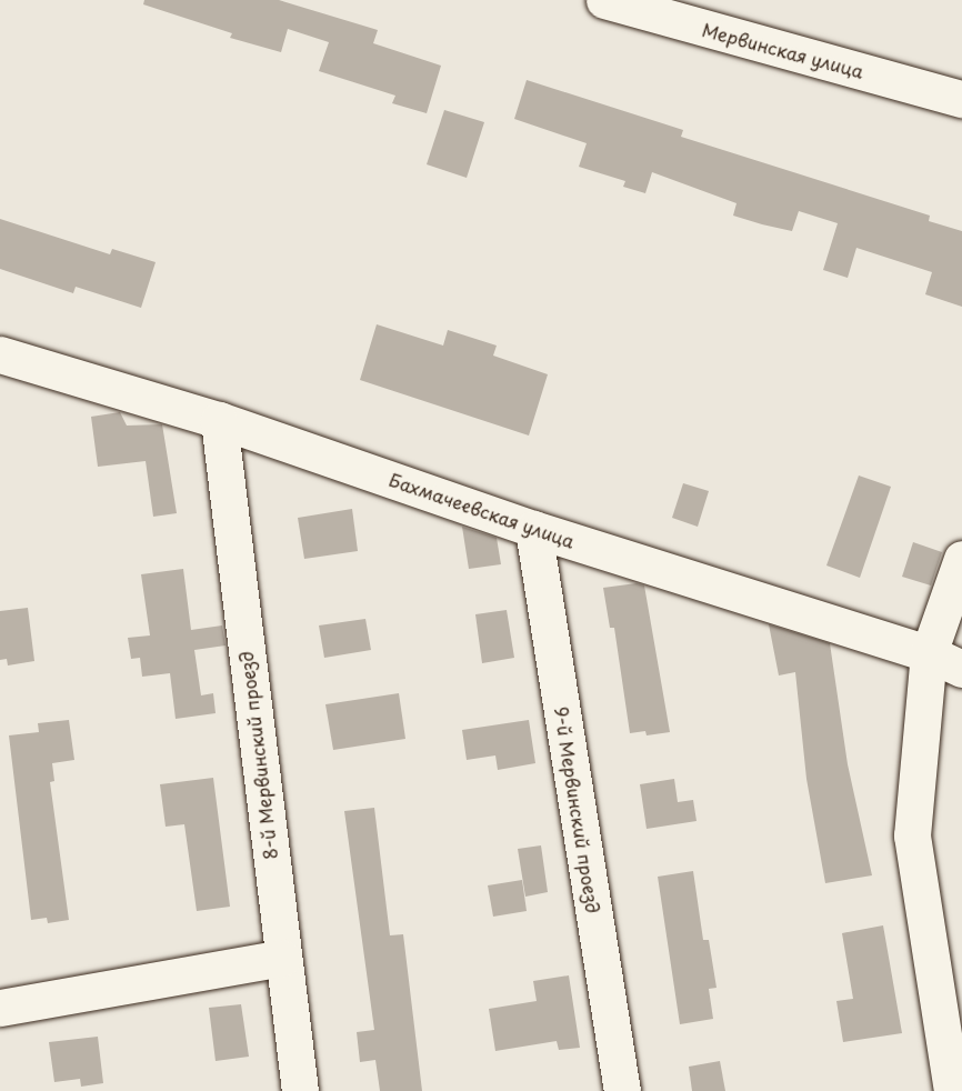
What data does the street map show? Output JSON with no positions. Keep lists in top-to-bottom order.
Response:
{
  "streets": {
    "street": [
      "Мервинская улица",
      "Бахмачеевская улица",
      "8-й Мервинский проезд",
      "9-й Мервинский проезд"
    ]
  },
  "crossings": [
    ["Бахмачеевская улица", "8-й Мервинский проезд"],
    ["Бахмачеевская улица", "9-й Мервинский проезд"]
  ]
}
